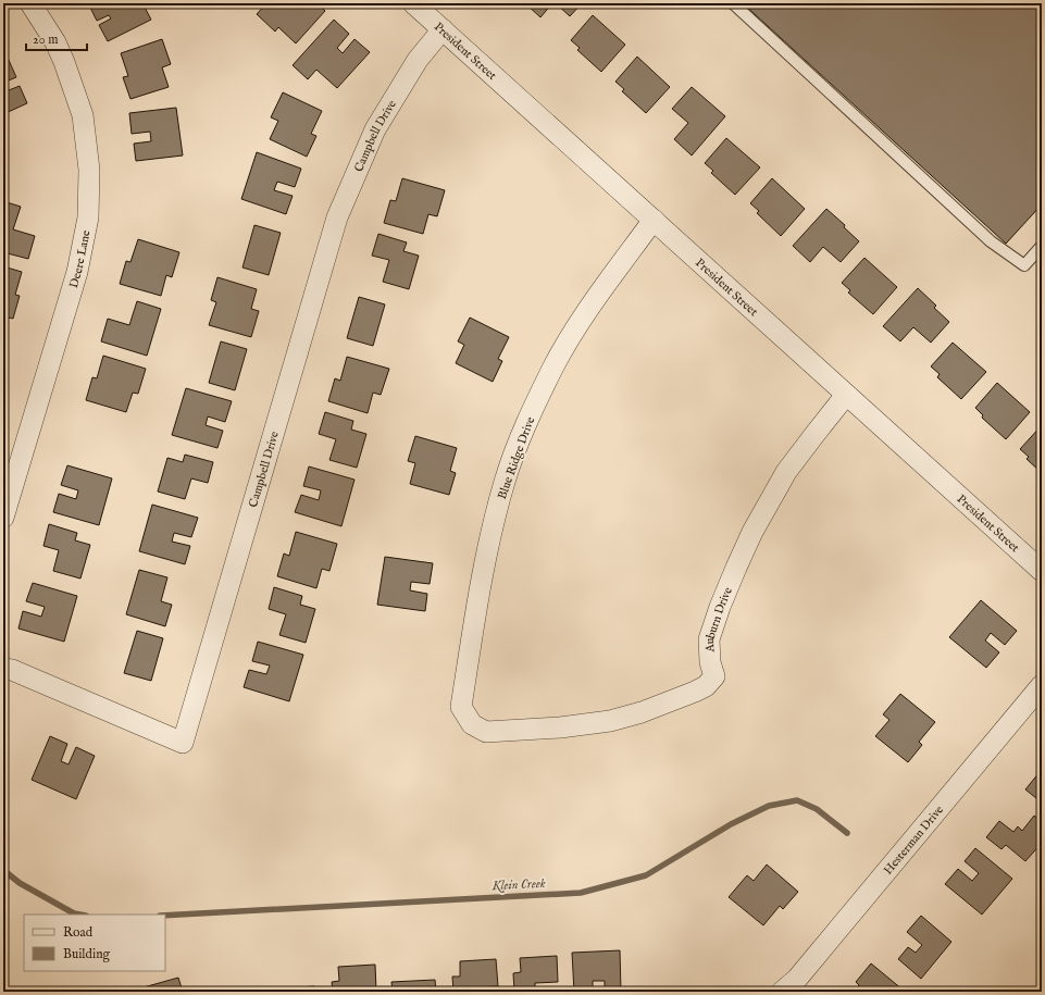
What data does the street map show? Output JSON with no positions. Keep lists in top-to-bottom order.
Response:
{
  "streets": {
    "street": [
      "President Street",
      "Campbell Drive",
      "Deere Lane",
      "Blue Ridge Drive",
      "Auburn Drive",
      "Hesterman Drive"
    ]
  },
  "crossings": [
    ["President Street", "Campbell Drive"],
    ["President Street", "Blue Ridge Drive"],
    ["President Street", "Auburn Drive"],
    ["Blue Ridge Drive", "Auburn Drive"]
  ],
  "water": ["Klein Creek"],
  "legend": ["Road", "Building"],
  "scale_bar": "20 m"
}
